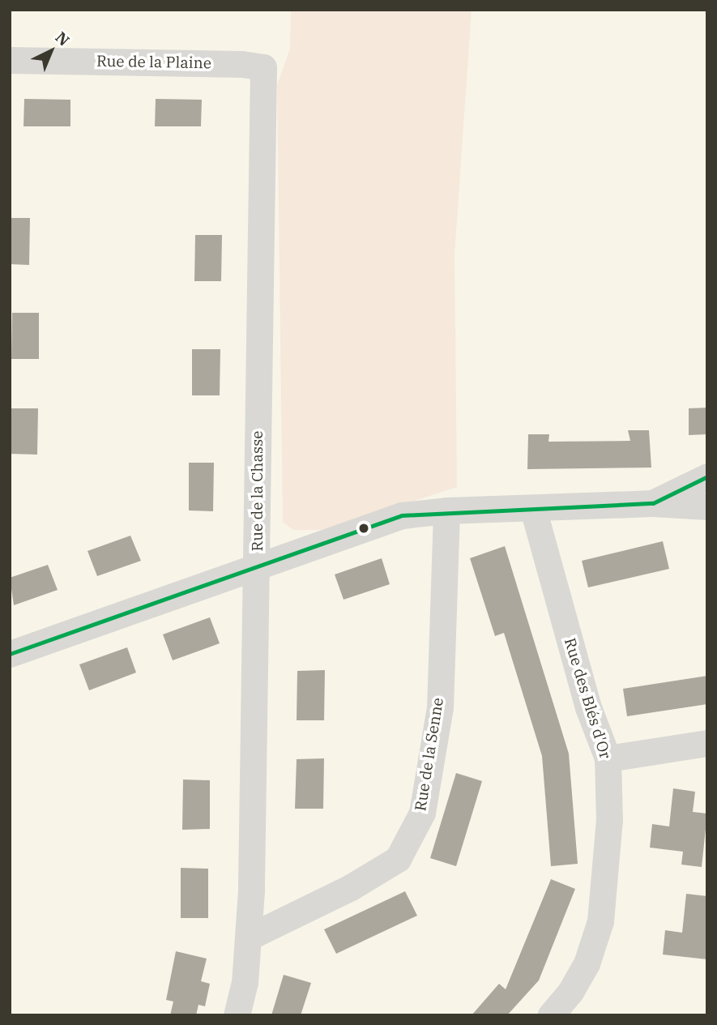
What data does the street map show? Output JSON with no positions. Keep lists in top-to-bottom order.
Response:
{
  "streets": {
    "street": [
      "Rue de la Plaine",
      "Rue de la Chasse",
      "Rue des Blés d'Or",
      "Rue de la Senne"
    ]
  },
  "crossings": [
    ["Rue de la Plaine", "Rue de la Chasse"],
    ["Rue de la Chasse", "Rue de la Senne"]
  ],
  "north": "top right"
}
